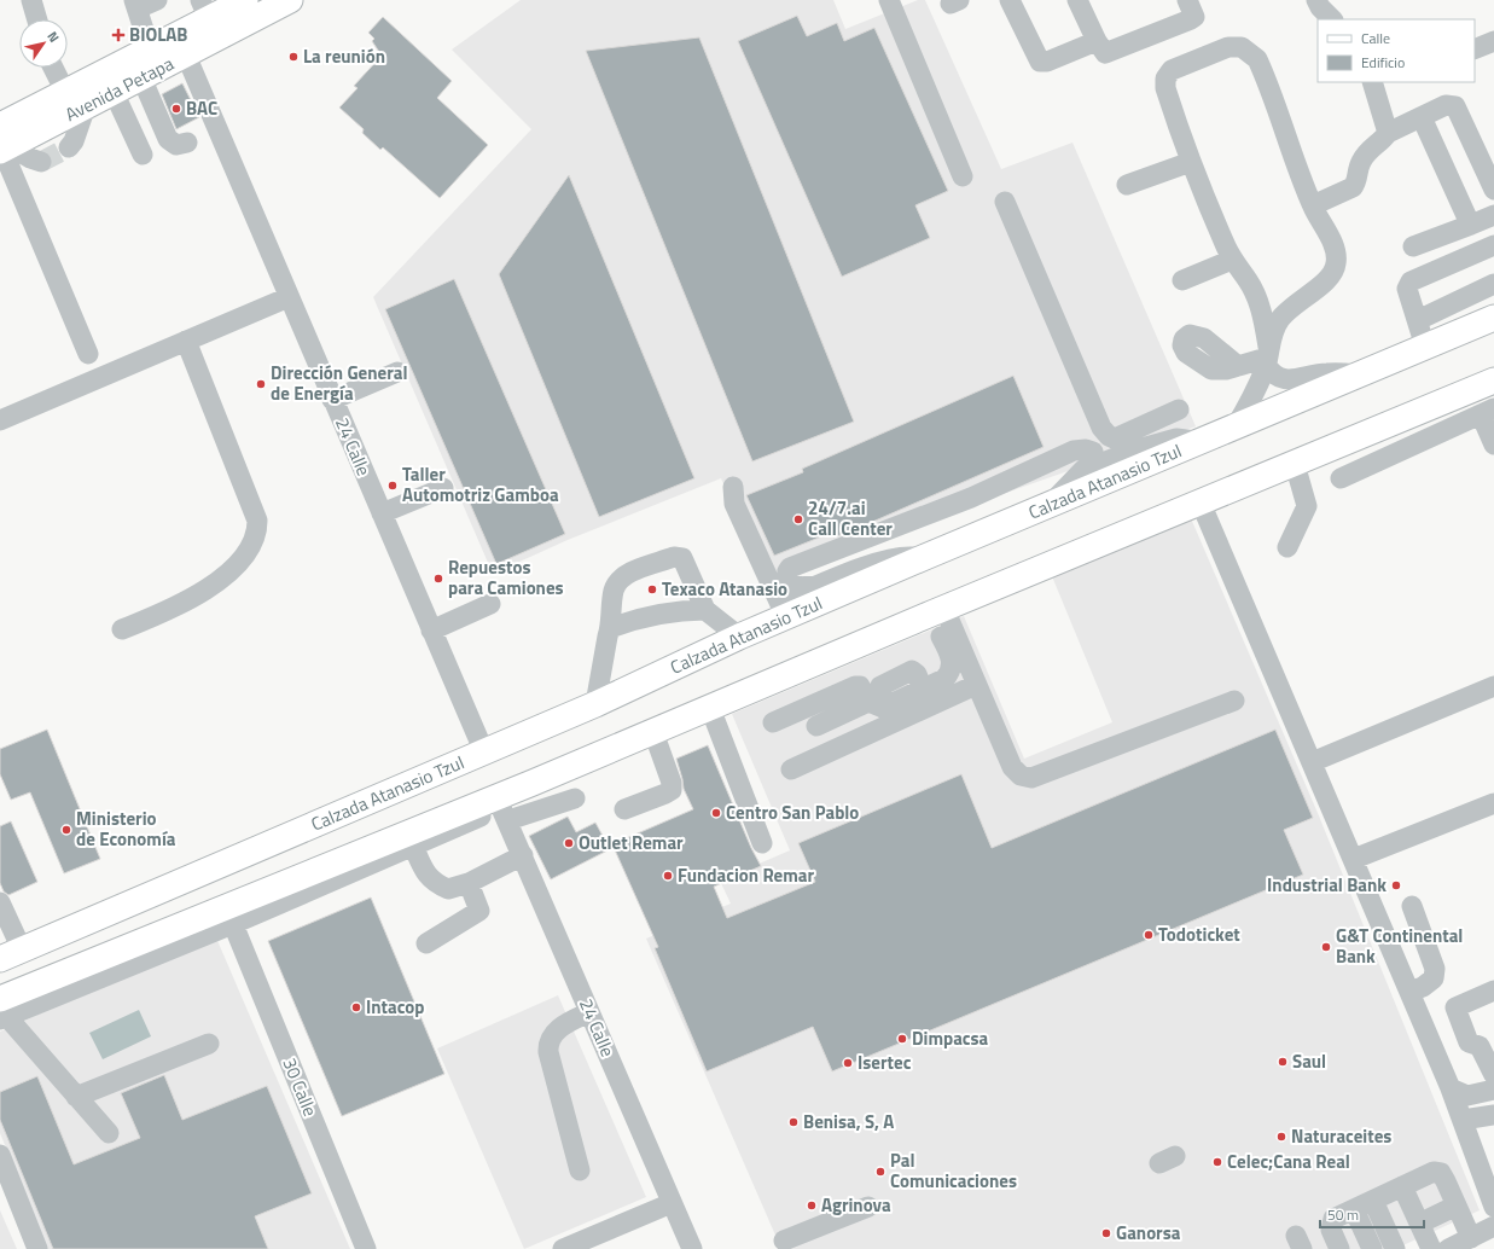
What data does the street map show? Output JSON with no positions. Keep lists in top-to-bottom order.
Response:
{
  "streets": {
    "main road": ["Avenida Petapa", "Calzada Atanasio Tzul"],
    "street": ["24 Calle", "30 Calle"]
  },
  "crossings": [
    ["Avenida Petapa", "24 Calle"],
    ["24 Calle", "Calzada Atanasio Tzul"]
  ],
  "places": {
    "health": ["BIOLAB"],
    "other": [
      "La reunión",
      "BAC",
      "Dirección General de Energía",
      "Taller Automotriz Gamboa",
      "24/7.ai Call Center",
      "Repuestos para Camiones",
      "Texaco Atanasio",
      "Centro San Pablo",
      "Ministerio de Economía",
      "Outlet Remar",
      "Fundacion Remar",
      "Industrial Bank",
      "Todoticket",
      "G&T Continental Bank",
      "Intacop",
      "Dimpacsa",
      "Saul",
      "Isertec",
      "Benisa, S, A",
      "Naturaceites",
      "Celec;Cana Real",
      "Pal Comunicaciones",
      "Agrinova",
      "Ganorsa"
    ]
  },
  "legend": ["Calle", "Edificio"],
  "scale_bar": "50 m",
  "north": "top right"
}
